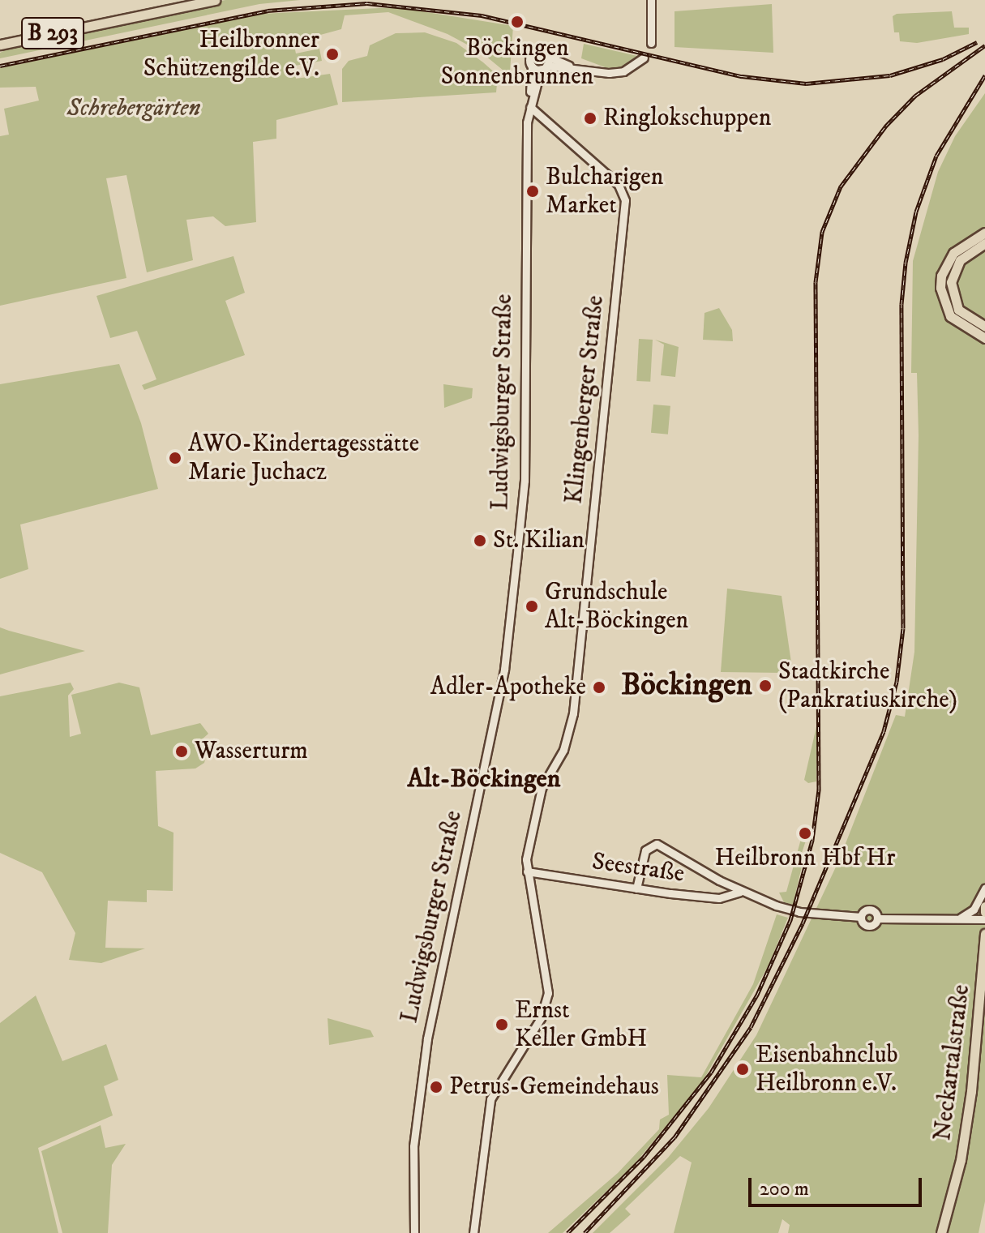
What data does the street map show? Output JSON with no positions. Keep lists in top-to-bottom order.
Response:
{
  "streets": {
    "main road": ["B 293", "Neckartalstraße"],
    "street": ["Klingenberger Straße", "Ludwigsburger Straße", "Seestraße"]
  },
  "crossings": [
    ["Klingenberger Straße", "Ludwigsburger Straße"],
    ["Klingenberger Straße", "Seestraße"]
  ],
  "districts": ["Böckingen", "Alt-Böckingen"],
  "parks": ["Schrebergärten"],
  "places": [
    "Böckingen Sonnenbrunnen",
    "Heilbronner Schützengilde e.V.",
    "Ringlokschuppen",
    "Bulcharigen Market",
    "AWO-Kindertagesstätte Marie Juchacz",
    "St. Kilian",
    "Grundschule Alt-Böckingen",
    "Stadtkirche (Pankratiuskirche)",
    "Adler-Apotheke",
    "Wasserturm",
    "Heilbronn Hbf Hr",
    "Ernst Keller GmbH",
    "Eisenbahnclub Heilbronn e.V.",
    "Petrus-Gemeindehaus"
  ],
  "scale_bar": "200 m"
}
